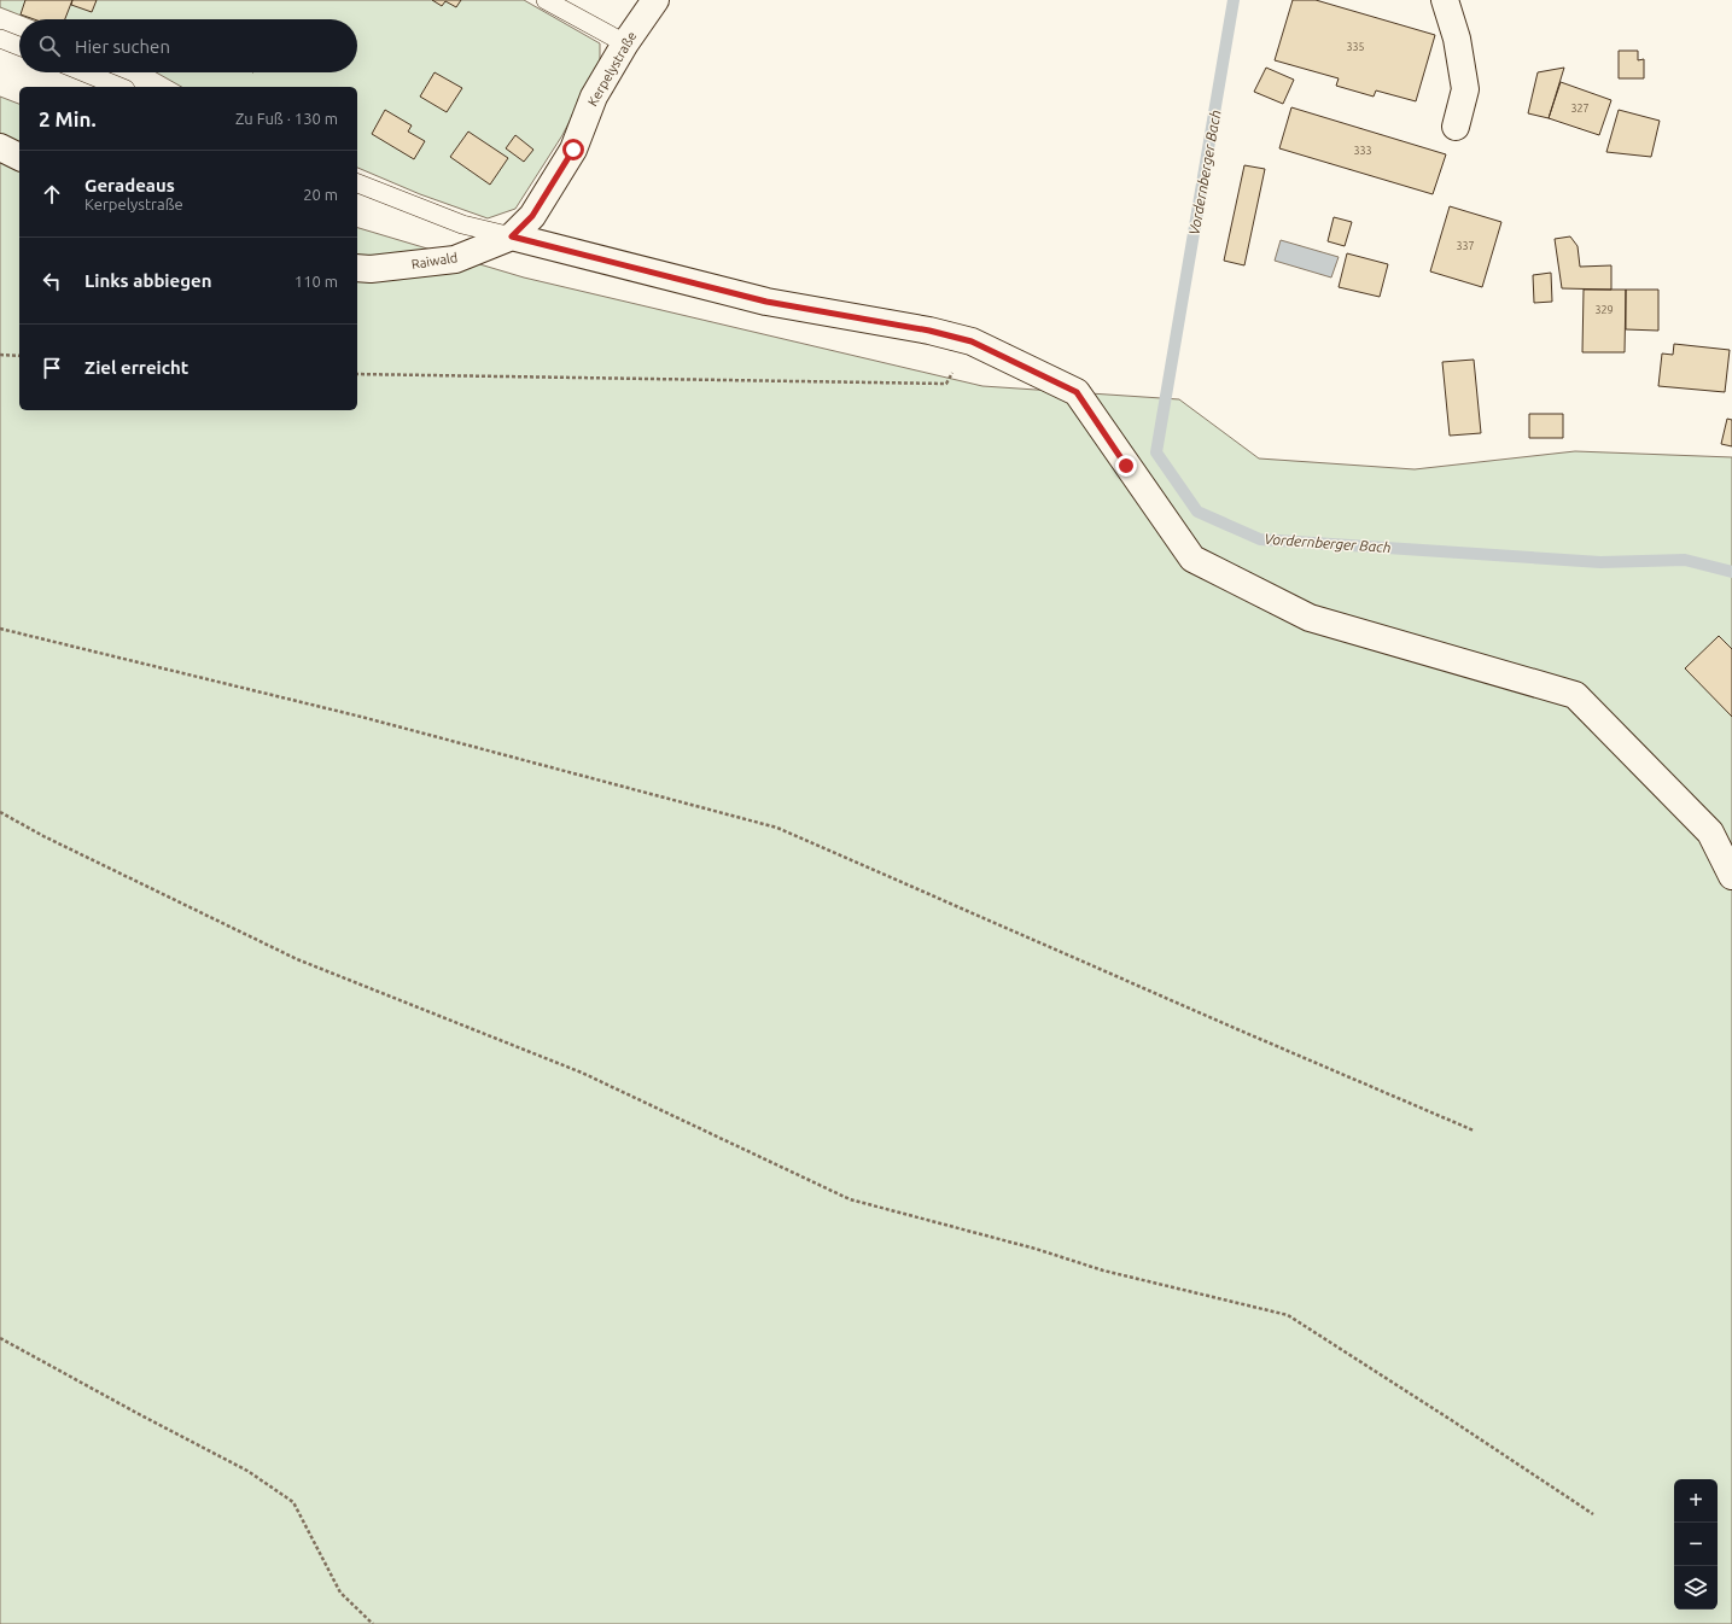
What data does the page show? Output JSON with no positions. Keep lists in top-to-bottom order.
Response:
{
  "streets": {
    "street": ["Kerpelystraße", "Raiwald"]
  },
  "crossings": [
    ["Kerpelystraße", "Raiwald"]
  ],
  "water": ["Vordernberger Bach"],
  "house_numbers": [
    "335",
    "327",
    "333",
    "337",
    "329"
  ],
  "page": {
    "search": "Hier suchen",
    "heading": ["2 Min.", "Zu Fuß · 130 m"],
    "list": [
      ["Geradeaus", "Kerpelystraße", "20 m"],
      ["Links abbiegen", "110 m"],
      "Ziel erreicht"
    ],
    "map_buttons": ["+", "−"]
  }
}
